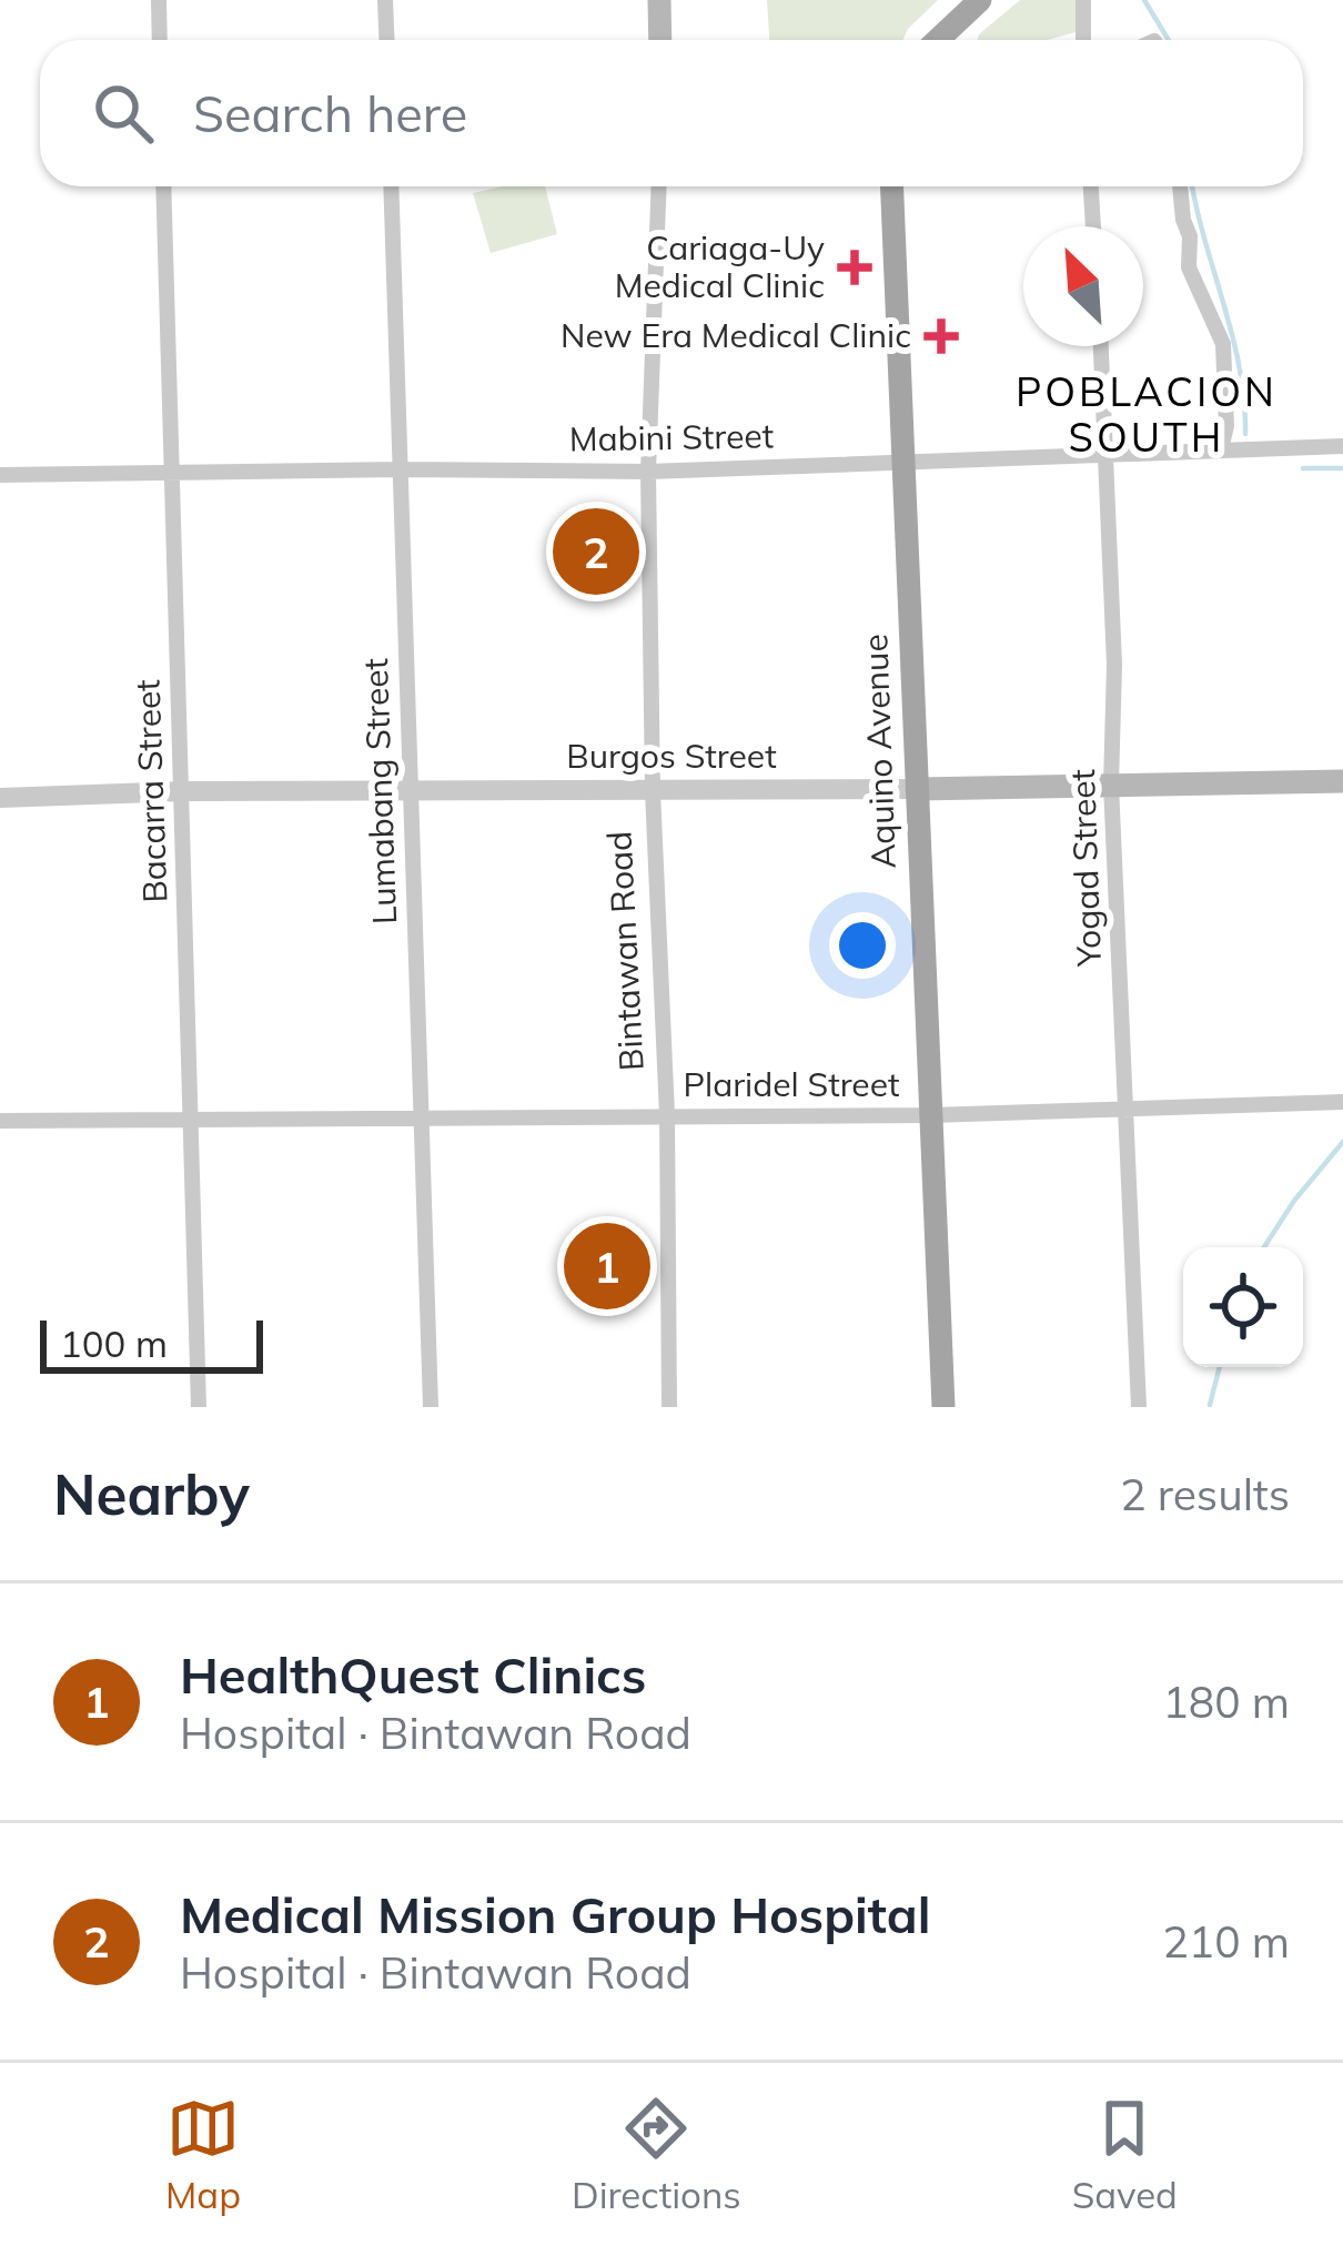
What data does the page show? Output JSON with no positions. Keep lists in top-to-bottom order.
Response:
{
  "streets": {
    "main road": ["Aquino Avenue", "Burgos Street"],
    "street": [
      "Mabini Street",
      "Bacarra Street",
      "Lumabang Street",
      "Yogad Street",
      "Bintawan Road",
      "Plaridel Street"
    ]
  },
  "crossings": [
    ["Mabini Street", "Aquino Avenue"],
    ["Mabini Street", "Bacarra Street"],
    ["Mabini Street", "Lumabang Street"],
    ["Mabini Street", "Yogad Street"],
    ["Mabini Street", "Bintawan Road"],
    ["Aquino Avenue", "Burgos Street"],
    ["Aquino Avenue", "Plaridel Street"],
    ["Burgos Street", "Bacarra Street"],
    ["Burgos Street", "Lumabang Street"],
    ["Burgos Street", "Yogad Street"],
    ["Burgos Street", "Bintawan Road"],
    ["Bacarra Street", "Plaridel Street"],
    ["Lumabang Street", "Plaridel Street"],
    ["Yogad Street", "Plaridel Street"],
    ["Bintawan Road", "Plaridel Street"]
  ],
  "districts": ["POBLACION SOUTH"],
  "places": {
    "health": ["Cariaga-Uy Medical Clinic", "New Era Medical Clinic"]
  },
  "scale_bar": "100 m",
  "north": "top left",
  "page": {
    "search": "Search here",
    "pins": ["2", "1"],
    "scale": "100 m",
    "heading": ["Nearby", "2 results"],
    "list": [
      {
        "mark": "1",
        "name": "HealthQuest Clinics",
        "note": "Hospital · Bintawan Road",
        "value": "180 m"
      },
      {
        "mark": "2",
        "name": "Medical Mission Group Hospital",
        "note": "Hospital · Bintawan Road",
        "value": "210 m"
      }
    ],
    "nav": ["Map", "Directions", "Saved"]
  }
}
